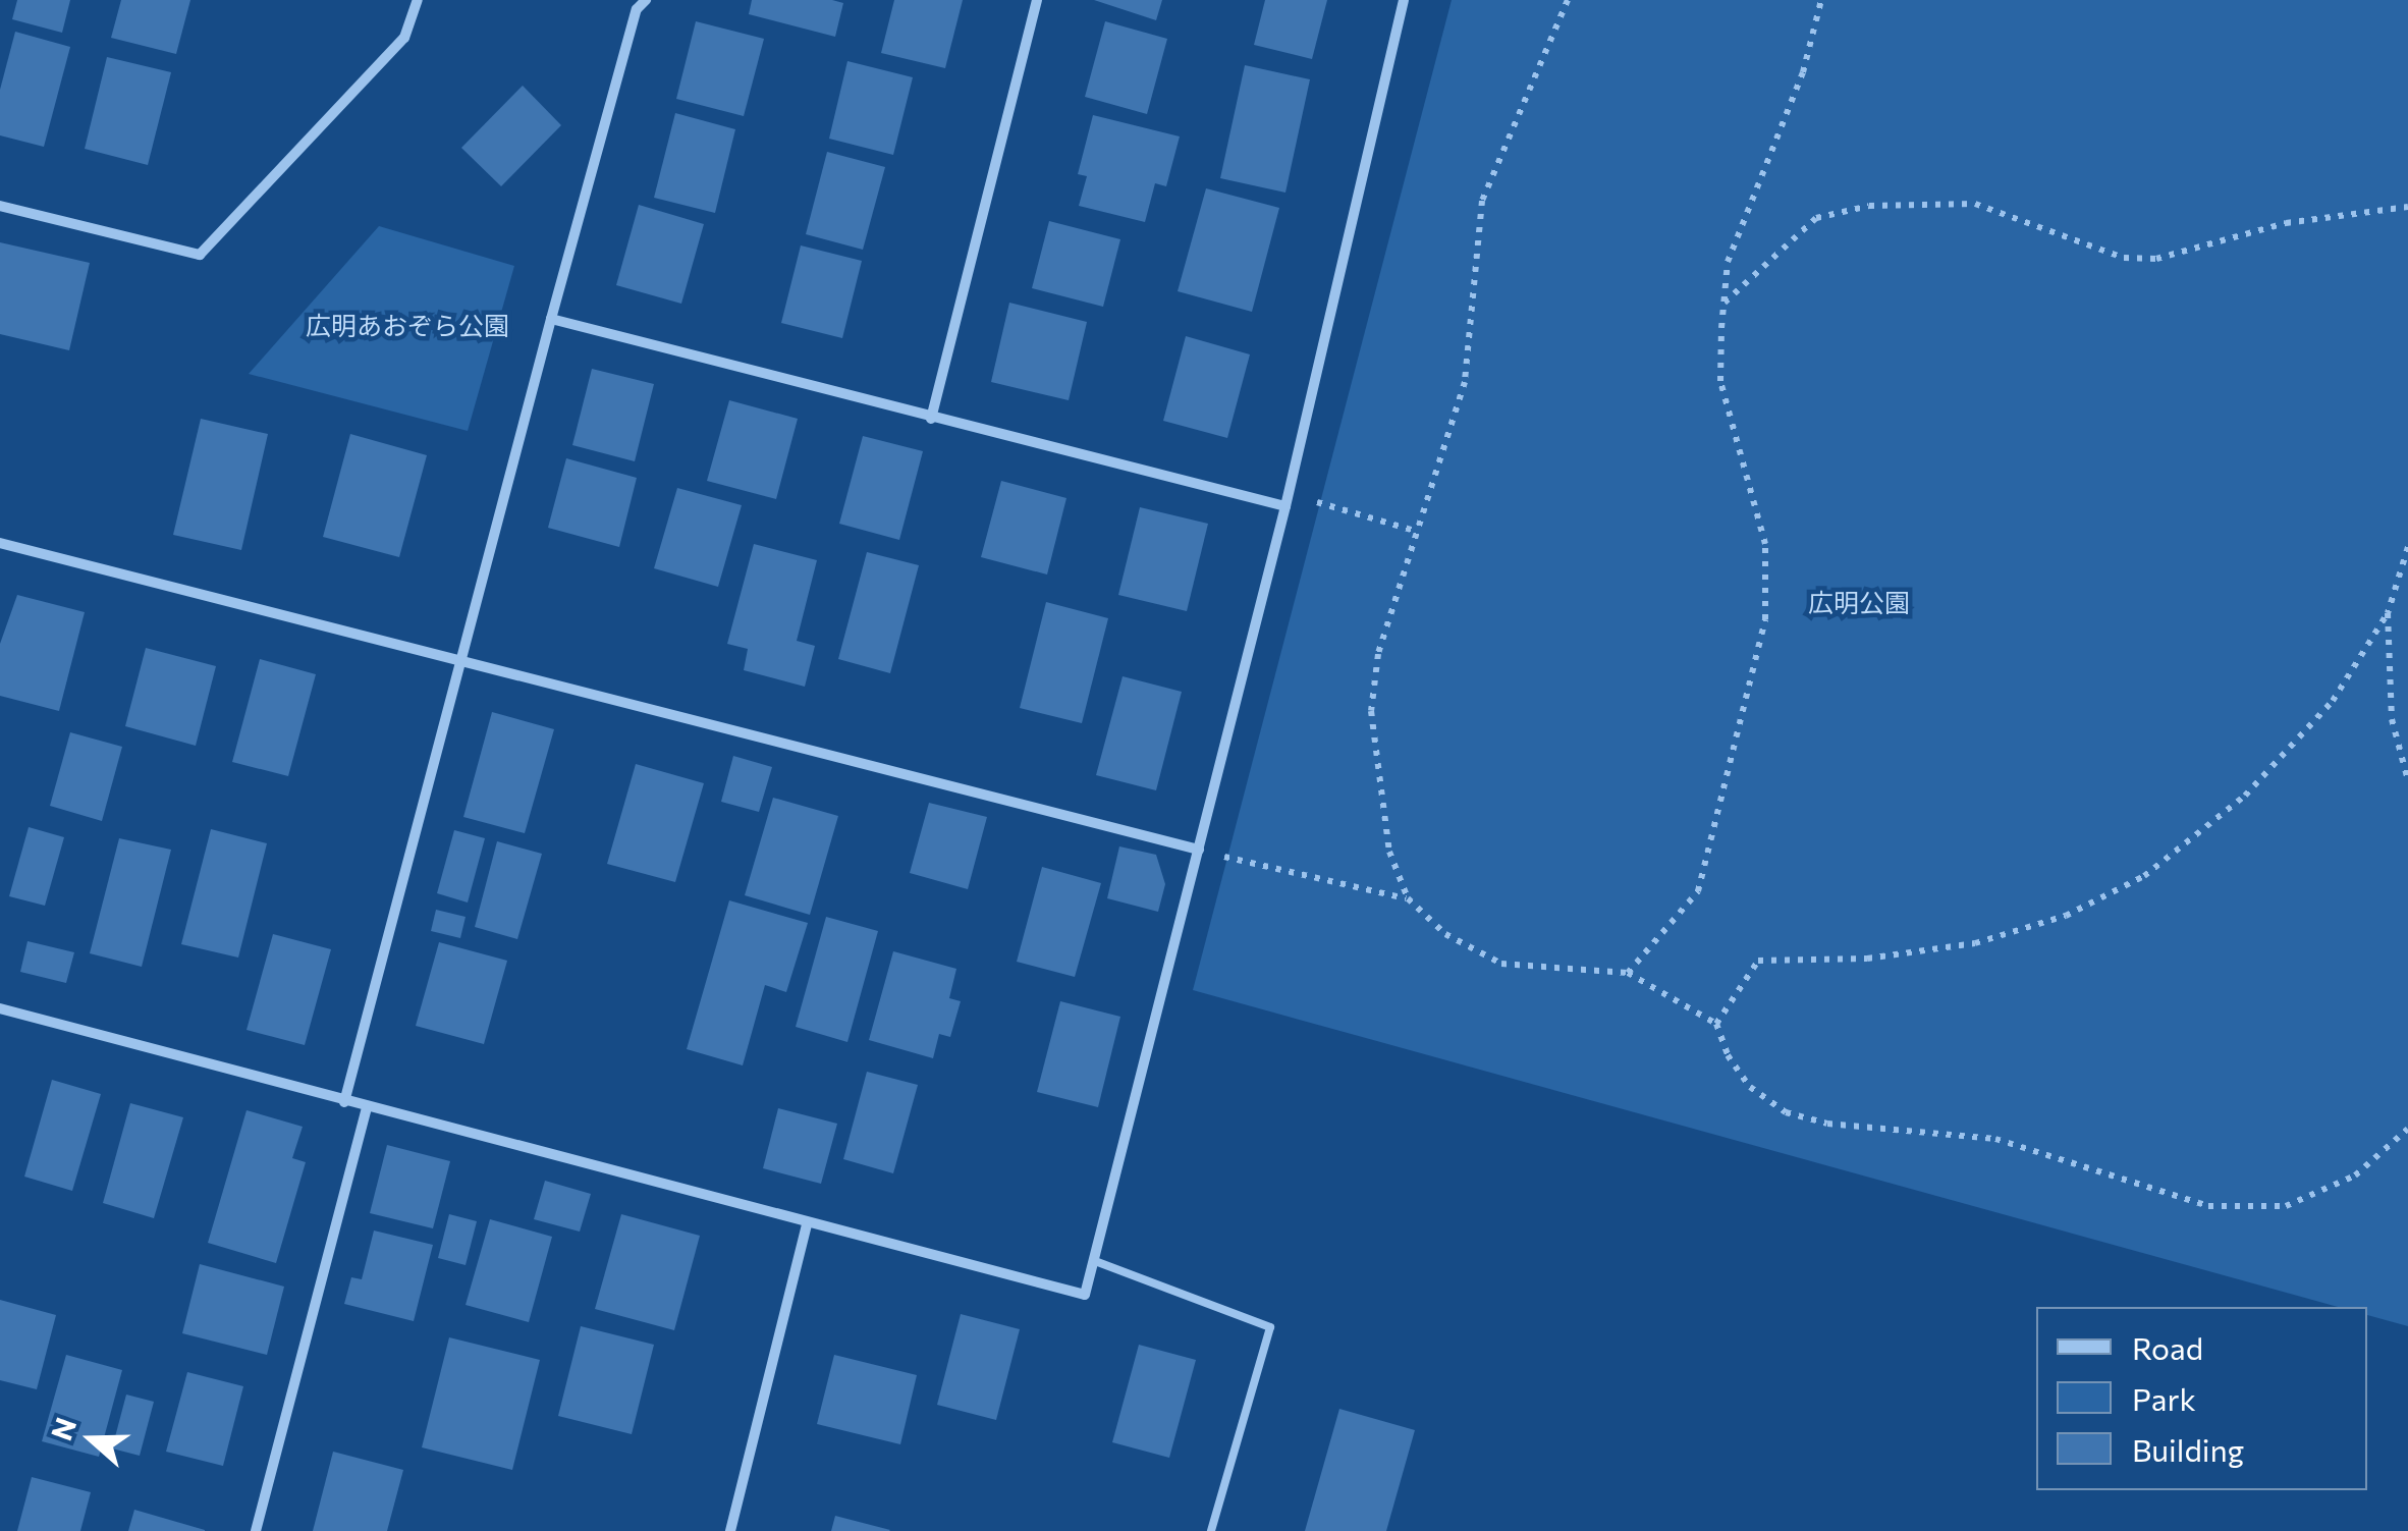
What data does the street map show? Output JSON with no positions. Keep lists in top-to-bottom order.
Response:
{
  "parks": ["広明あおぞら公園", "広明公園"],
  "legend": ["Road", "Park", "Building"],
  "north": "left"
}
